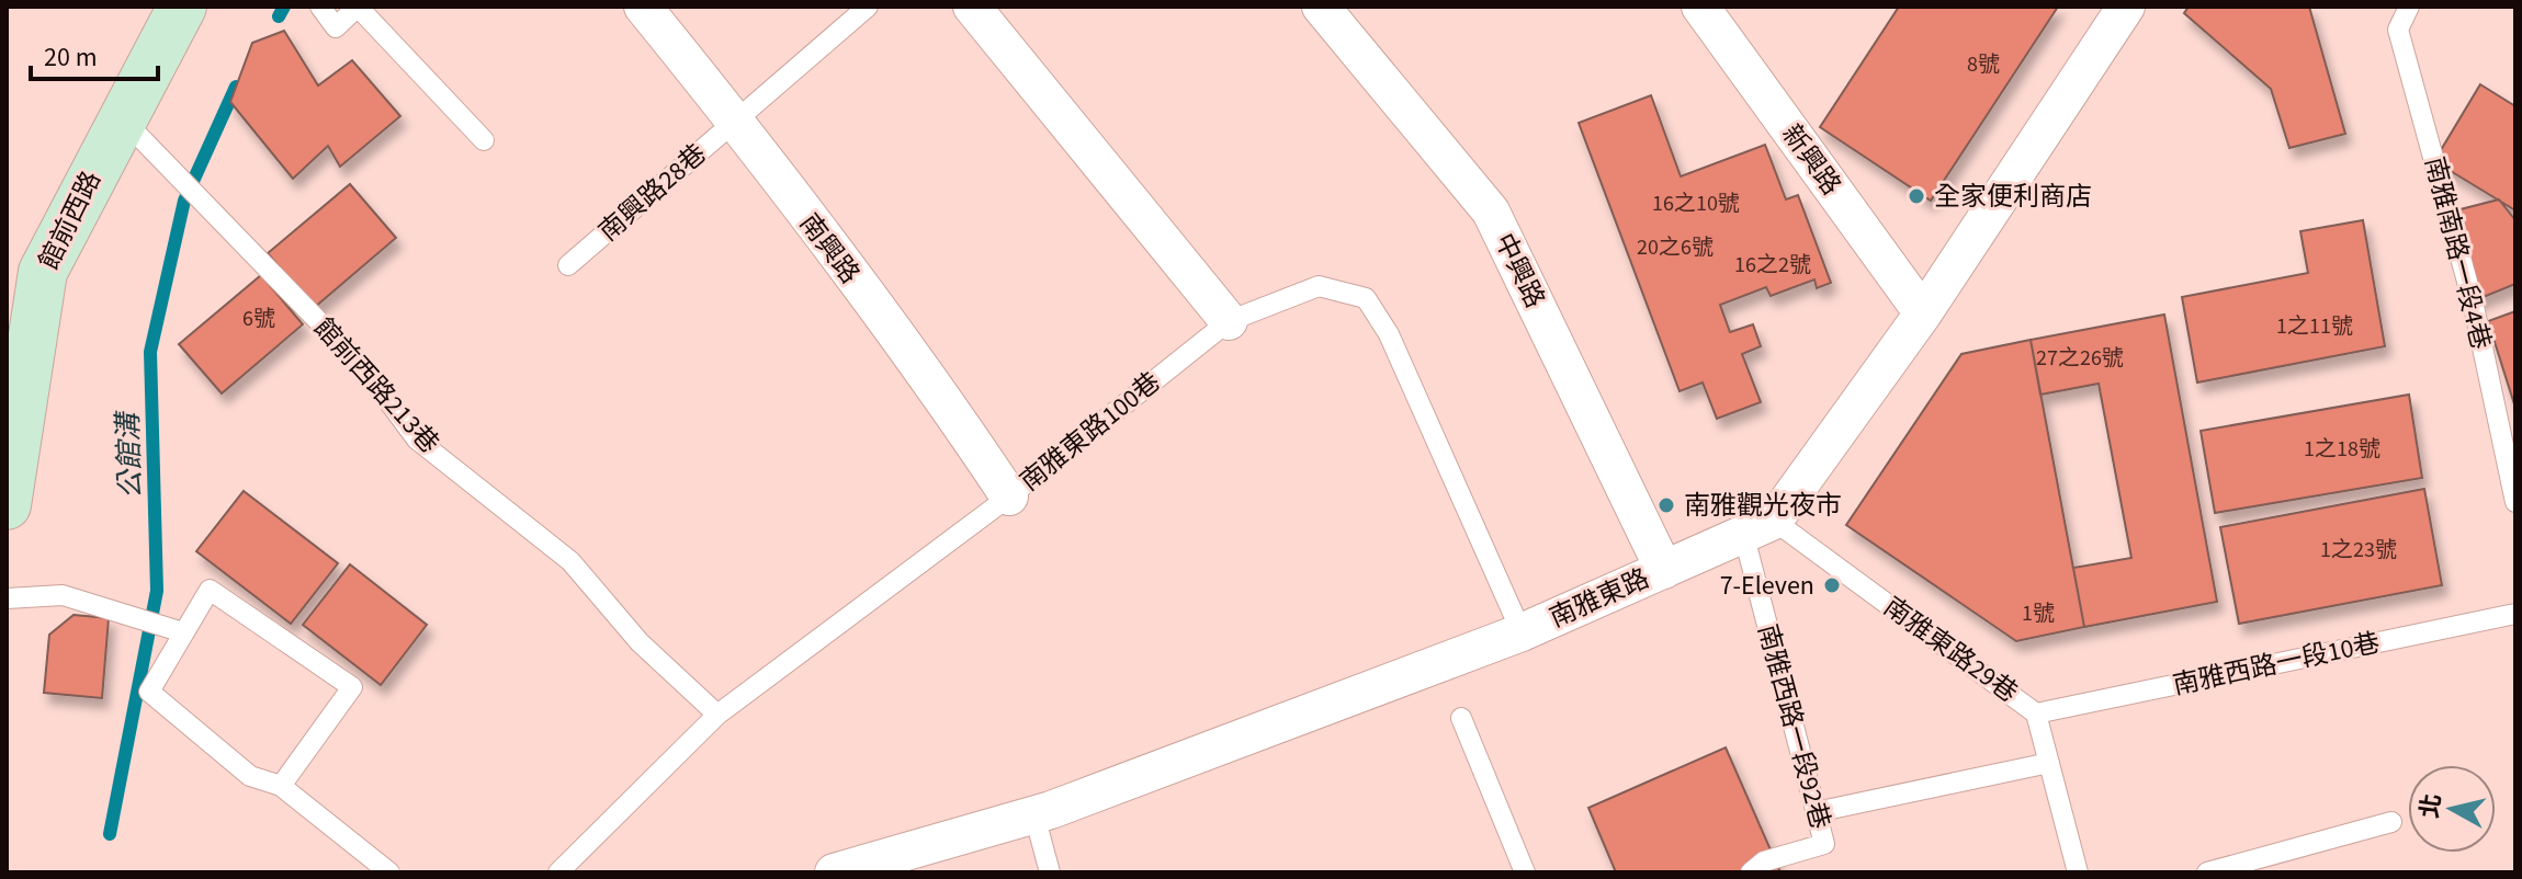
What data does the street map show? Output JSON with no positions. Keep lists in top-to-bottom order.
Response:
{
  "streets": {
    "main road": ["館前西路"],
    "street": [
      "新興路",
      "南興路",
      "中興路",
      "南雅東路"
    ],
    "lane": [
      "南興路28巷",
      "南雅南路一段4巷",
      "館前西路213巷",
      "南雅東路100巷",
      "南雅東路29巷",
      "南雅西路一段10巷",
      "南雅西路一段92巷"
    ]
  },
  "crossings": [
    ["新興路", "南雅東路"],
    ["南興路28巷", "南興路"],
    ["館前西路", "館前西路213巷"],
    ["南興路", "南雅東路100巷"],
    ["中興路", "南雅東路"],
    ["館前西路213巷", "南雅東路100巷"],
    ["南雅東路100巷", "南雅東路"],
    ["南雅東路", "南雅東路29巷"],
    ["南雅東路", "南雅西路一段92巷"],
    ["南雅東路29巷", "南雅西路一段10巷"],
    ["南雅東路29巷", "南雅西路一段92巷"]
  ],
  "water": ["公館溝"],
  "places": ["全家便利商店", "南雅觀光夜市", "7-Eleven"],
  "house_numbers": [
    "8號",
    "16之10號",
    "20之6號",
    "16之2號",
    "6號",
    "1之11號",
    "27之26號",
    "1之18號",
    "1之23號",
    "1號"
  ],
  "scale_bar": "20 m",
  "north": "left"
}
